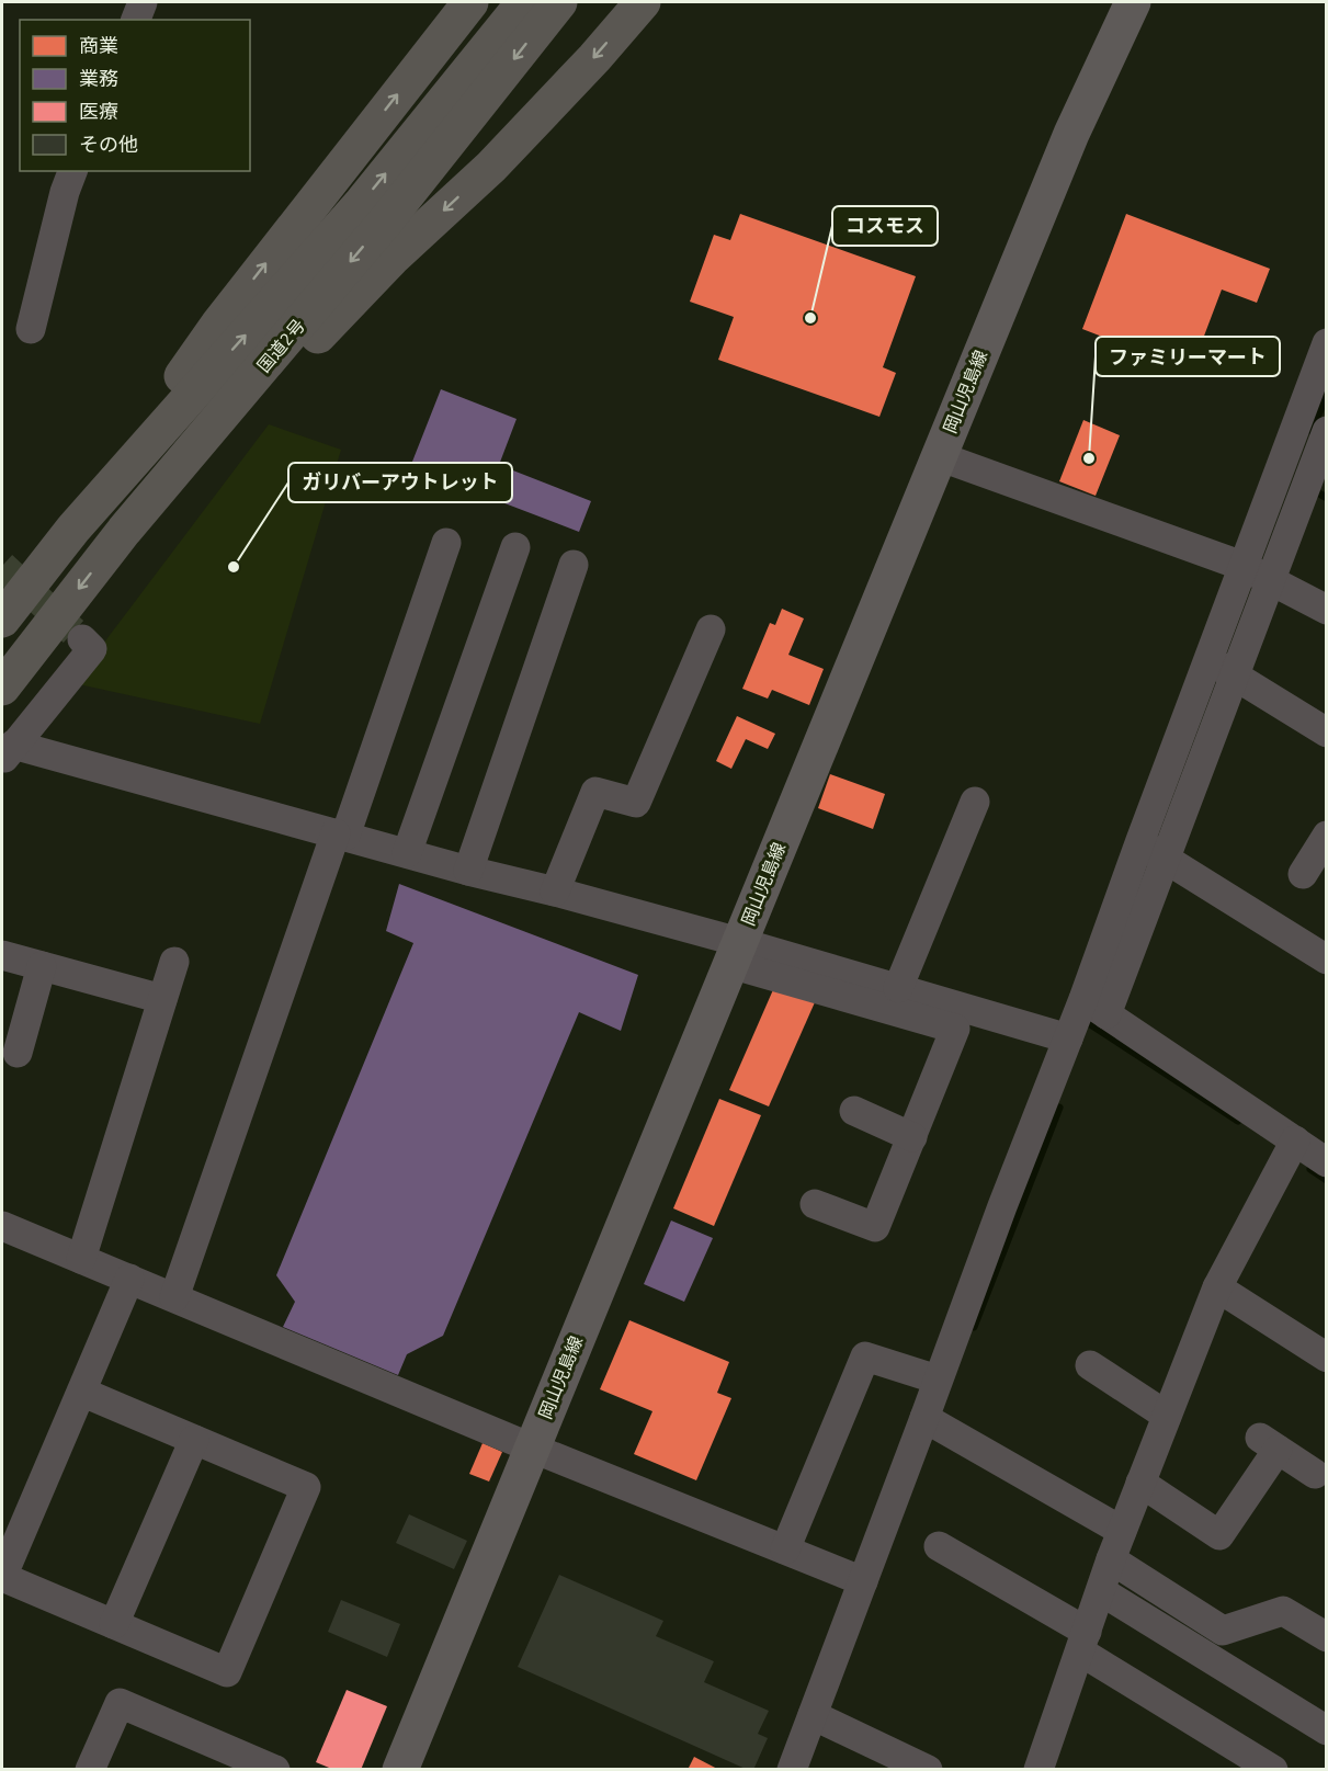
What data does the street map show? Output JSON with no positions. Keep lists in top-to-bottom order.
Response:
{
  "streets": {
    "highway": ["国道2号"],
    "main road": ["岡山児島線"]
  },
  "places": ["コスモス", "ファミリーマート", "ガリバーアウトレット"],
  "legend": [
    "商業",
    "業務",
    "医療",
    "その他"
  ]
}
